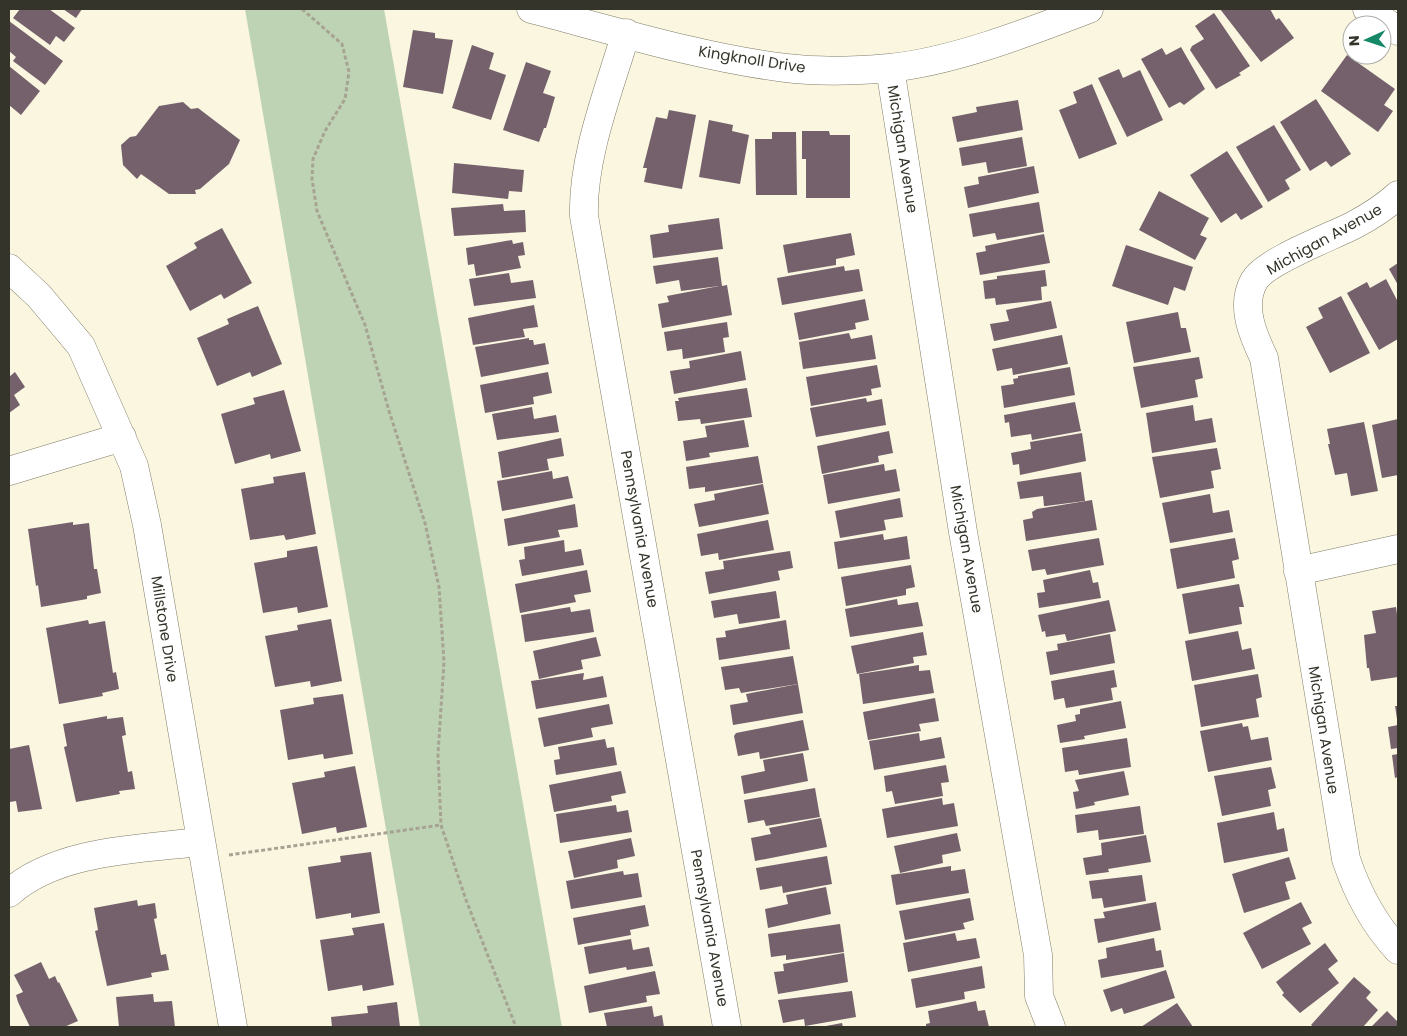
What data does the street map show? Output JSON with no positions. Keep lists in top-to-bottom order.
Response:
{
  "streets": {
    "street": [
      "Kingknoll Drive",
      "Michigan Avenue",
      "Pennsylvania Avenue",
      "Millstone Drive"
    ]
  },
  "crossings": [
    ["Kingknoll Drive", "Michigan Avenue"],
    ["Kingknoll Drive", "Pennsylvania Avenue"]
  ],
  "north": "left"
}
